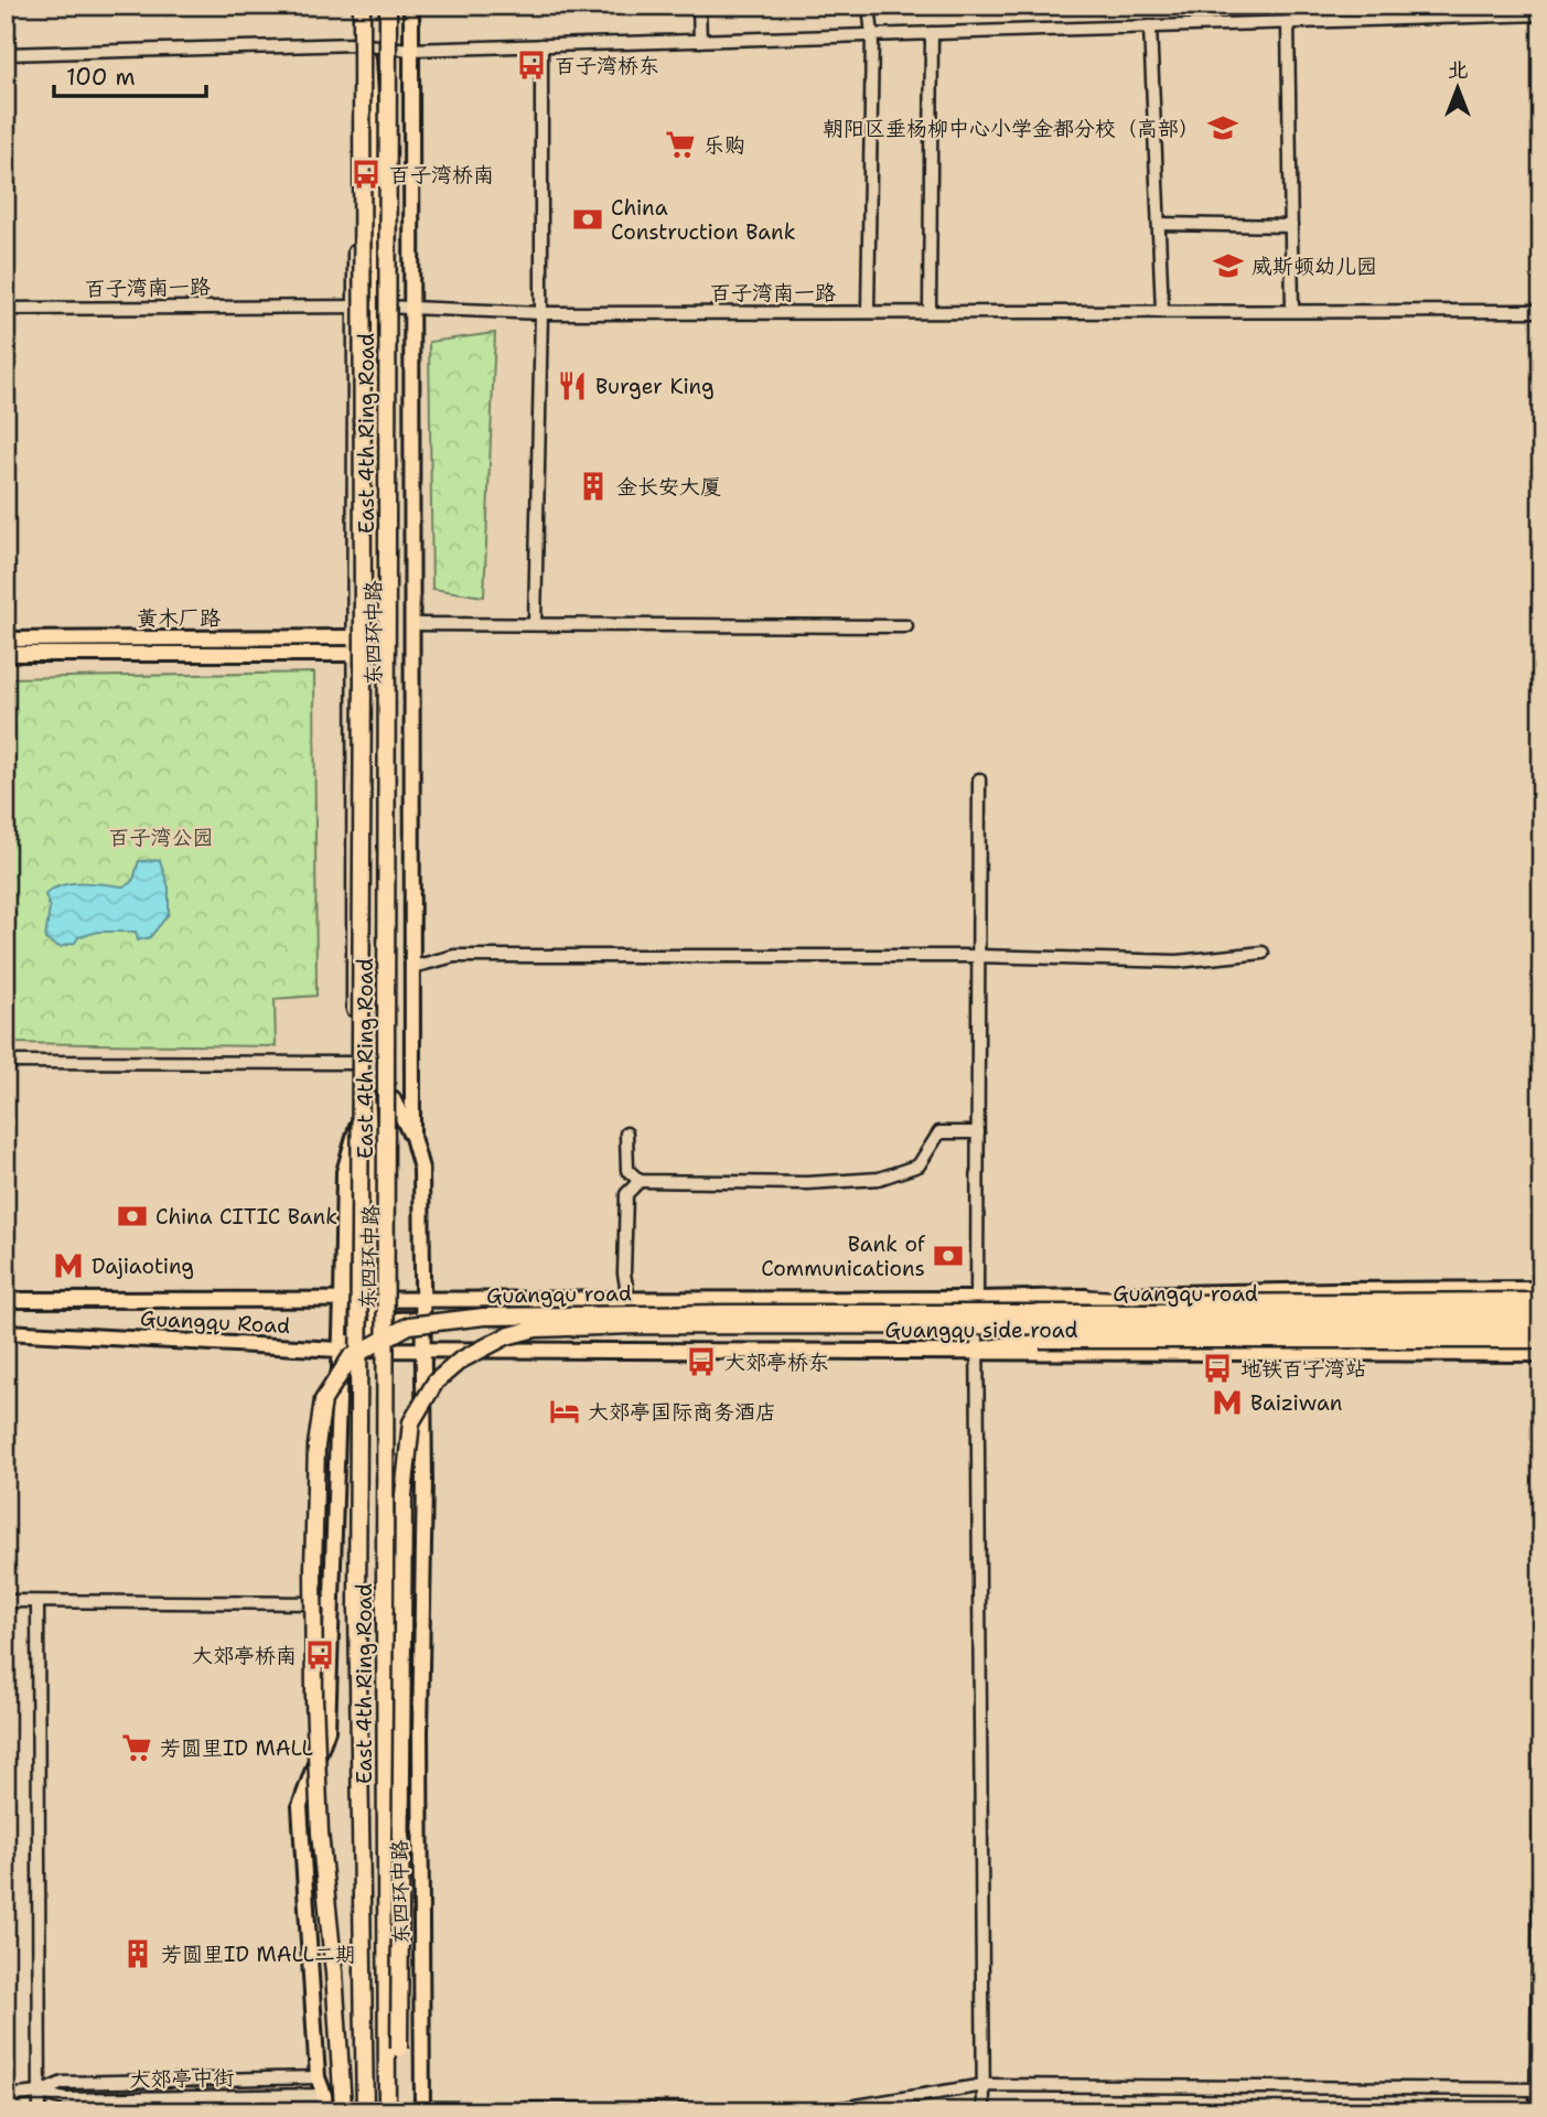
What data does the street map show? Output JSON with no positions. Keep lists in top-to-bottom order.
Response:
{
  "streets": {
    "highway": ["East 4th Ring Road", "东四环中路", "Guangqu road"],
    "main road": ["黄木厂路", "Guangqu Road", "Guangqu side road"],
    "street": ["百子湾南一路", "大郊亭中街"]
  },
  "crossings": [
    ["百子湾南一路", "东四环中路"],
    ["East 4th Ring Road", "东四环中路"],
    ["East 4th Ring Road", "Guangqu road"],
    ["黄木厂路", "东四环中路"],
    ["东四环中路", "Guangqu Road"],
    ["东四环中路", "Guangqu side road"],
    ["东四环中路", "大郊亭中街"],
    ["Guangqu Road", "Guangqu side road"]
  ],
  "parks": ["百子湾公园"],
  "places": {
    "bus stop": [
      "百子湾桥东",
      "百子湾桥南",
      "大郊亭桥东",
      "地铁百子湾站",
      "大郊亭桥南"
    ],
    "school or university": ["朝阳区垂杨柳中心小学金都分校（高部）", "威斯顿幼儿园"],
    "supermarket": ["乐购", "芳圆里ID MALL"],
    "bank": ["China Construction Bank", "China CITIC Bank", "Bank of Communications"],
    "restaurant": ["Burger King"],
    "building": ["金长安大厦", "芳圆里ID MALL二期"],
    "metro station": ["Dajiaoting", "Baiziwan"],
    "hotel": ["大郊亭国际商务酒店"]
  },
  "scale_bar": "100 m",
  "north": "top"
}
